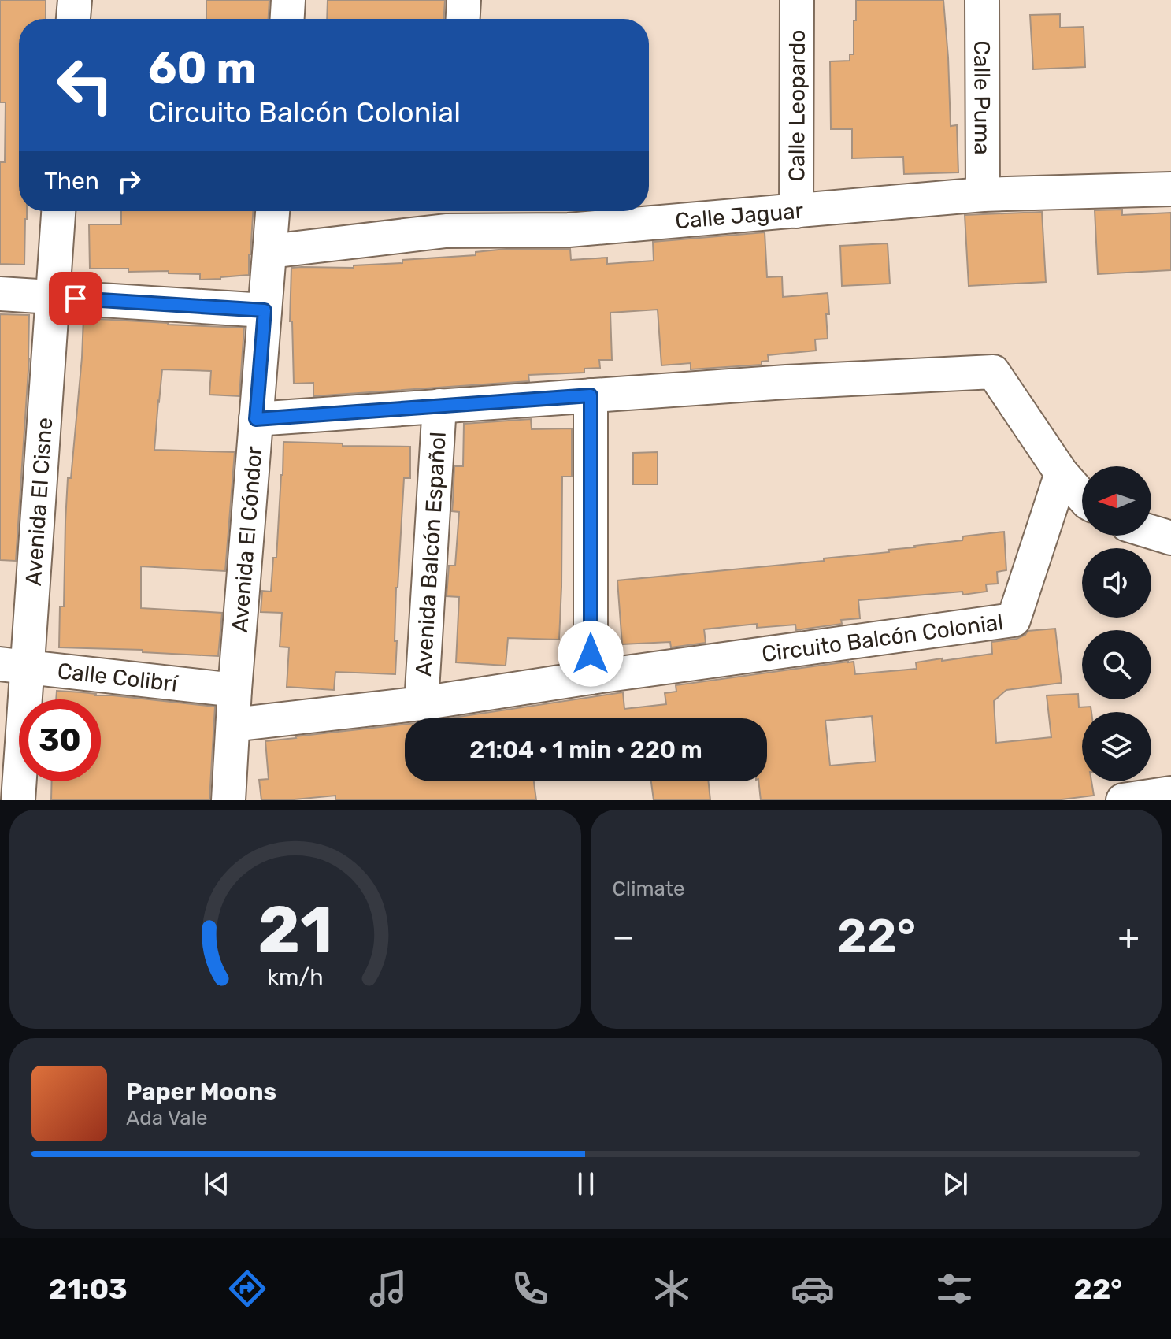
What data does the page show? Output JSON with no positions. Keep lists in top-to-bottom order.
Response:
{
  "streets": {
    "street": [
      "Calle Puma",
      "Calle Leopardo",
      "Calle Jaguar",
      "Avenida El Cisne",
      "Avenida El Cóndor",
      "Avenida Balcón Español",
      "Circuito Balcón Colonial",
      "Calle Colibrí"
    ]
  },
  "crossings": [
    ["Calle Puma", "Calle Jaguar"],
    ["Calle Leopardo", "Calle Jaguar"],
    ["Calle Jaguar", "Avenida El Cóndor"],
    ["Avenida El Cisne", "Calle Colibrí"],
    ["Avenida El Cóndor", "Circuito Balcón Colonial"],
    ["Avenida El Cóndor", "Calle Colibrí"],
    ["Avenida Balcón Español", "Circuito Balcón Colonial"]
  ],
  "north": "left",
  "page": {
    "turn": ["60 m", "Circuito Balcón Colonial"],
    "then": "Then",
    "limit": "30",
    "trip": "21:04 · 1 min · 220 m",
    "tile": "Climate",
    "heat": ["−", "22°", "+"],
    "song": ["Paper Moons", "Ada Vale"],
    "tabs": ["21:03", "22°"],
    "gauge": ["21", "km/h"]
  }
}
